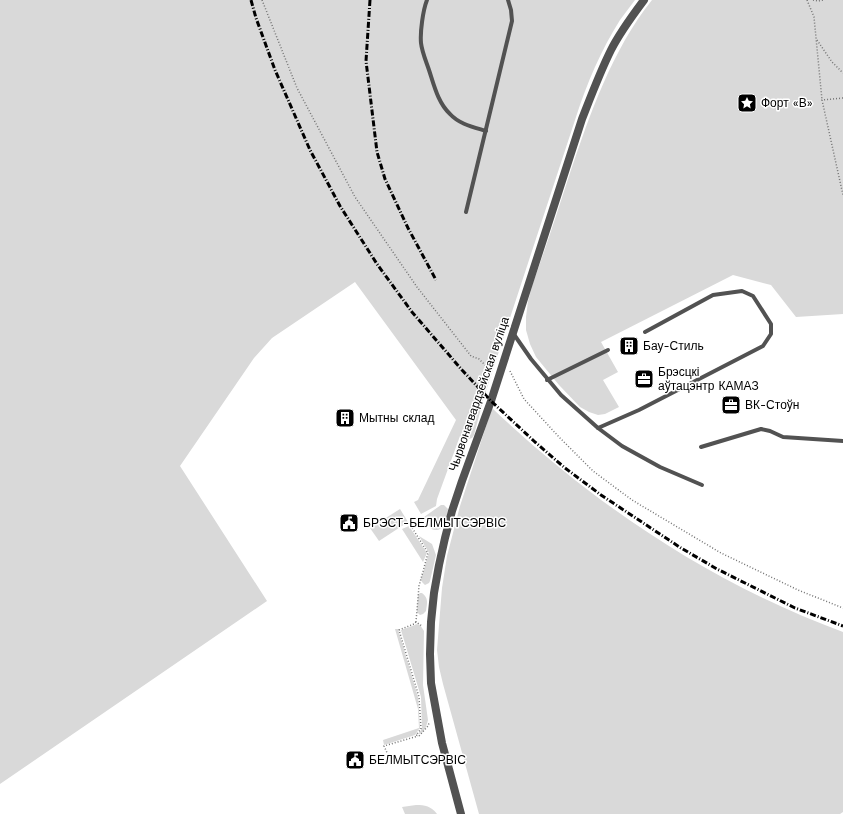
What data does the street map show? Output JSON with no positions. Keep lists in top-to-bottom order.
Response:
{
  "streets": {
    "street": ["Чырвонагвардзейская вуліца"]
  },
  "places": {
    "place": ["Форт «В»"],
    "building": ["Бау-Стиль", "Мытны склад"],
    "office": ["Брэсцкі аўтацэнтр КАМАЗ", "ВК-Стоўн"],
    "public building": ["БРЭСТ-БЕЛМЫТСЭРВІС", "БЕЛМЫТСЭРВІС"]
  }
}
